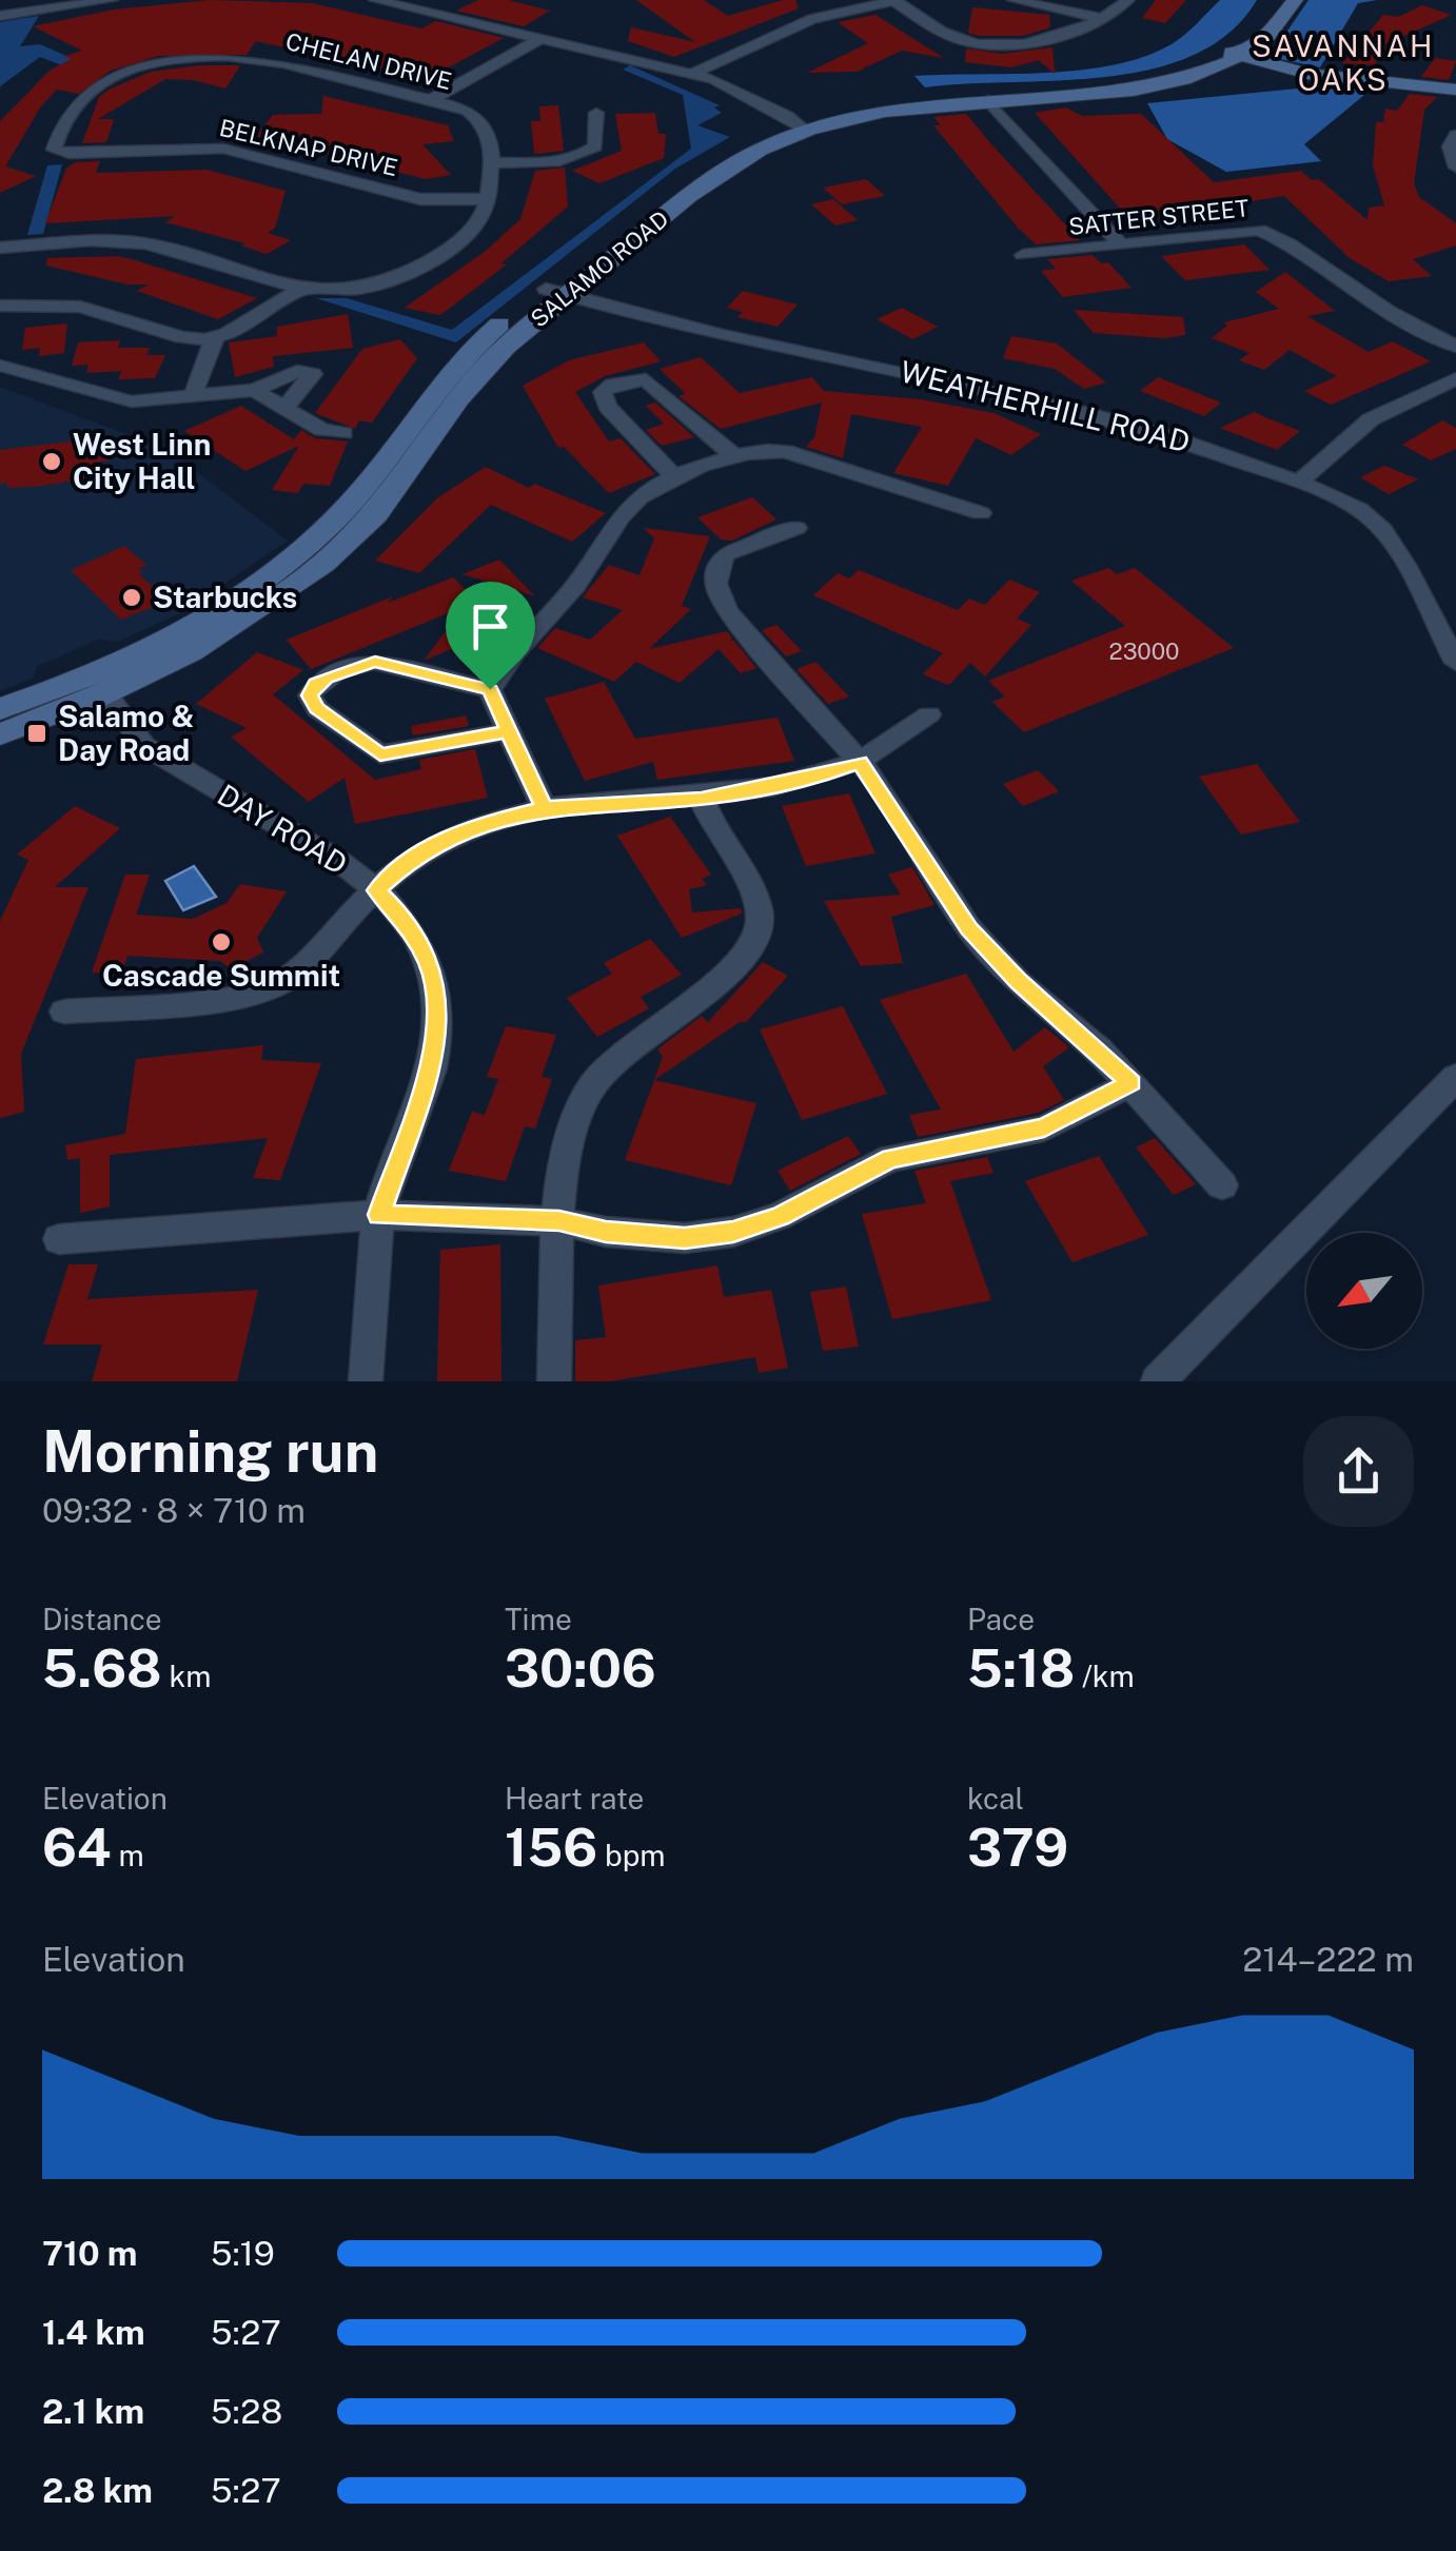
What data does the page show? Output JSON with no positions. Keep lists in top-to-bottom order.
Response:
{
  "streets": {
    "main road": ["SALAMO ROAD"],
    "street": [
      "CHELAN DRIVE",
      "BELKNAP DRIVE",
      "SATTER STREET",
      "WEATHERHILL ROAD",
      "DAY ROAD"
    ]
  },
  "crossings": [
    ["CHELAN DRIVE", "BELKNAP DRIVE"],
    ["SALAMO ROAD", "WEATHERHILL ROAD"],
    ["SALAMO ROAD", "DAY ROAD"]
  ],
  "districts": ["SAVANNAH OAKS"],
  "places": {
    "other": ["West Linn City Hall", "Starbucks", "Cascade Summit"],
    "transit": ["Salamo & Day Road"]
  },
  "house_numbers": ["23000"],
  "north": "bottom left",
  "page": {
    "heading": ["Morning run", "09:32 · 8 × 710 m"],
    "stats": [
      ["Distance", "5.68 km"],
      ["Time", "30:06"],
      ["Pace", "5:18 /km"],
      ["Elevation", "64 m"],
      ["Heart rate", "156 bpm"],
      ["kcal", "379"]
    ],
    "chart": ["Elevation", "214–222 m"],
    "list": [
      {
        "name": "710 m",
        "note": "5:19"
      },
      {
        "name": "1.4 km",
        "note": "5:27"
      },
      {
        "name": "2.1 km",
        "note": "5:28"
      },
      {
        "name": "2.8 km",
        "note": "5:27"
      }
    ]
  }
}
